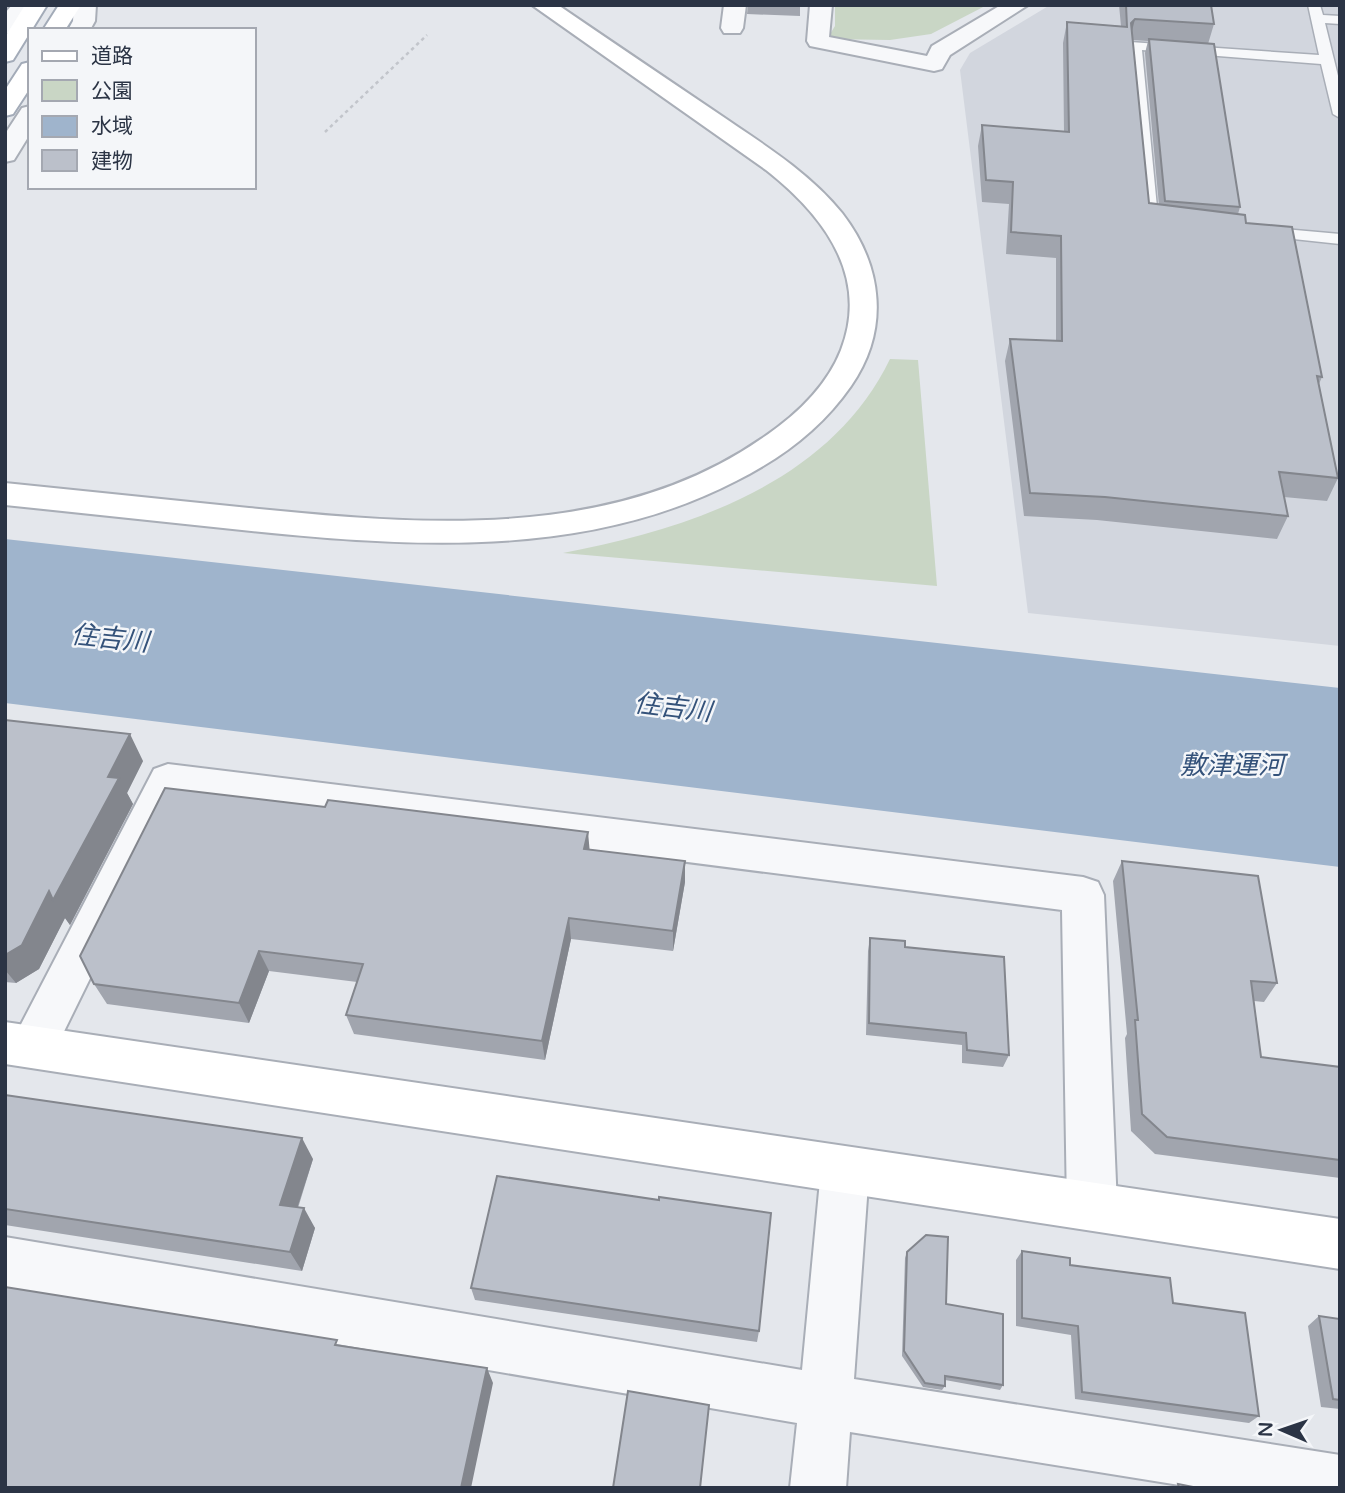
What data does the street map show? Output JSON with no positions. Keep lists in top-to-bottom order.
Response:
{
  "water": ["住吉川", "敷津運河"],
  "legend": [
    "道路",
    "公園",
    "水域",
    "建物"
  ],
  "north": "left"
}
